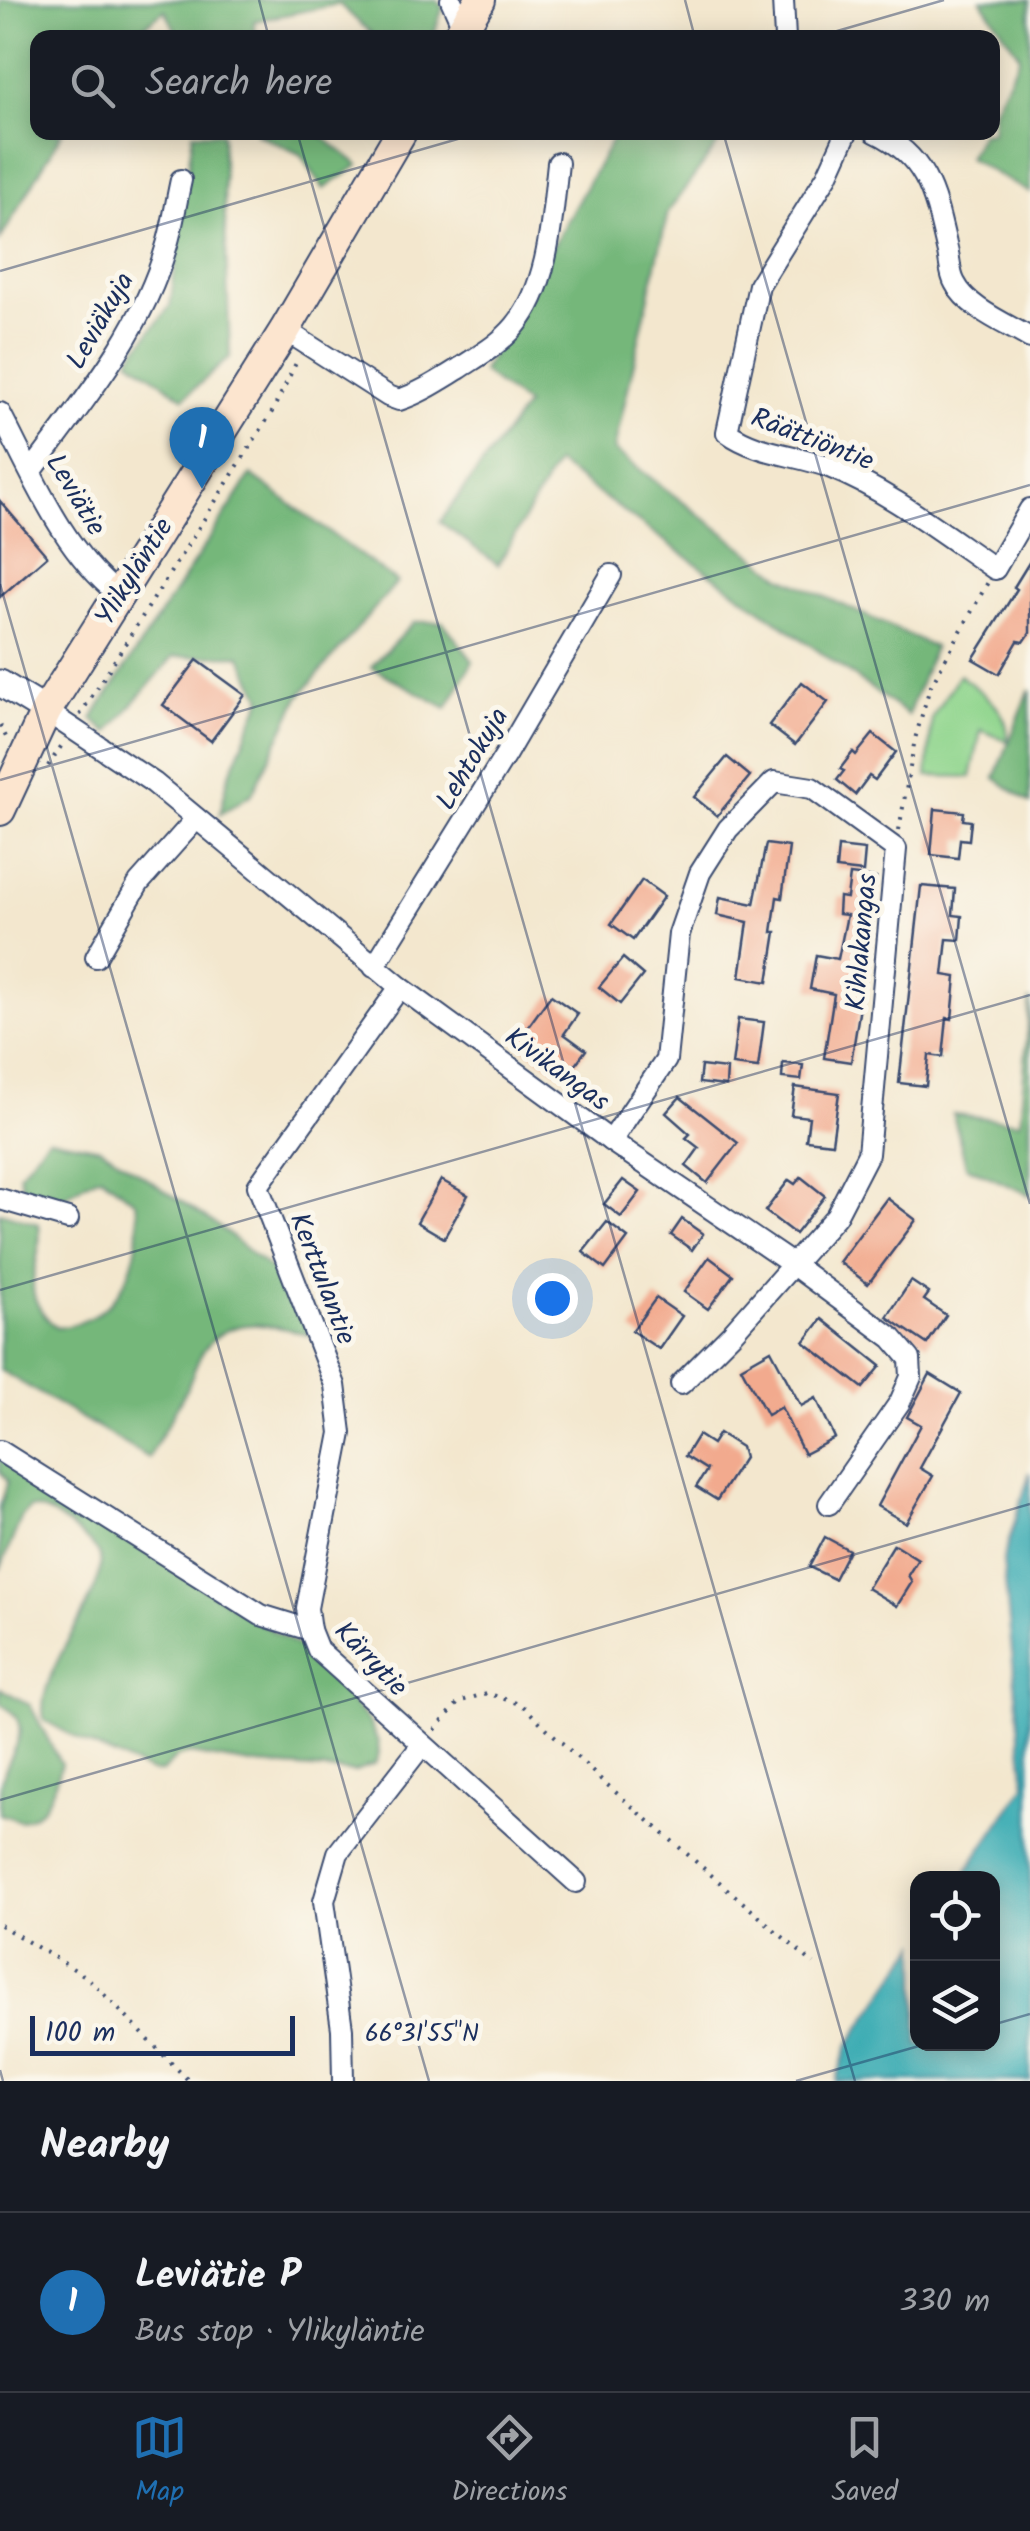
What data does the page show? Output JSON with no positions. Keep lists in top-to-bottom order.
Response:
{
  "streets": {
    "main road": ["Ylikyläntie"],
    "street": [
      "Leviäkuja",
      "Räättiöntie",
      "Leviätie",
      "Lehtokuja",
      "Kihlakangas",
      "Kivikangas",
      "Kerttulantie",
      "Kärrytie"
    ]
  },
  "crossings": [
    ["Leviäkuja", "Leviätie"],
    ["Leviätie", "Ylikyläntie"],
    ["Ylikyläntie", "Kivikangas"],
    ["Lehtokuja", "Kivikangas"],
    ["Kihlakangas", "Kivikangas"],
    ["Kivikangas", "Kerttulantie"],
    ["Kerttulantie", "Kärrytie"]
  ],
  "scale_bar": "100 m",
  "page": {
    "search": "Search here",
    "pins": "1",
    "scale": "100 m",
    "heading": "Nearby",
    "list": [
      {
        "mark": "1",
        "name": "Leviätie P",
        "note": "Bus stop · Ylikyläntie",
        "value": "330 m"
      }
    ],
    "nav": ["Map", "Directions", "Saved"]
  },
  "coordinates": ["66°31'55\"N"]
}
